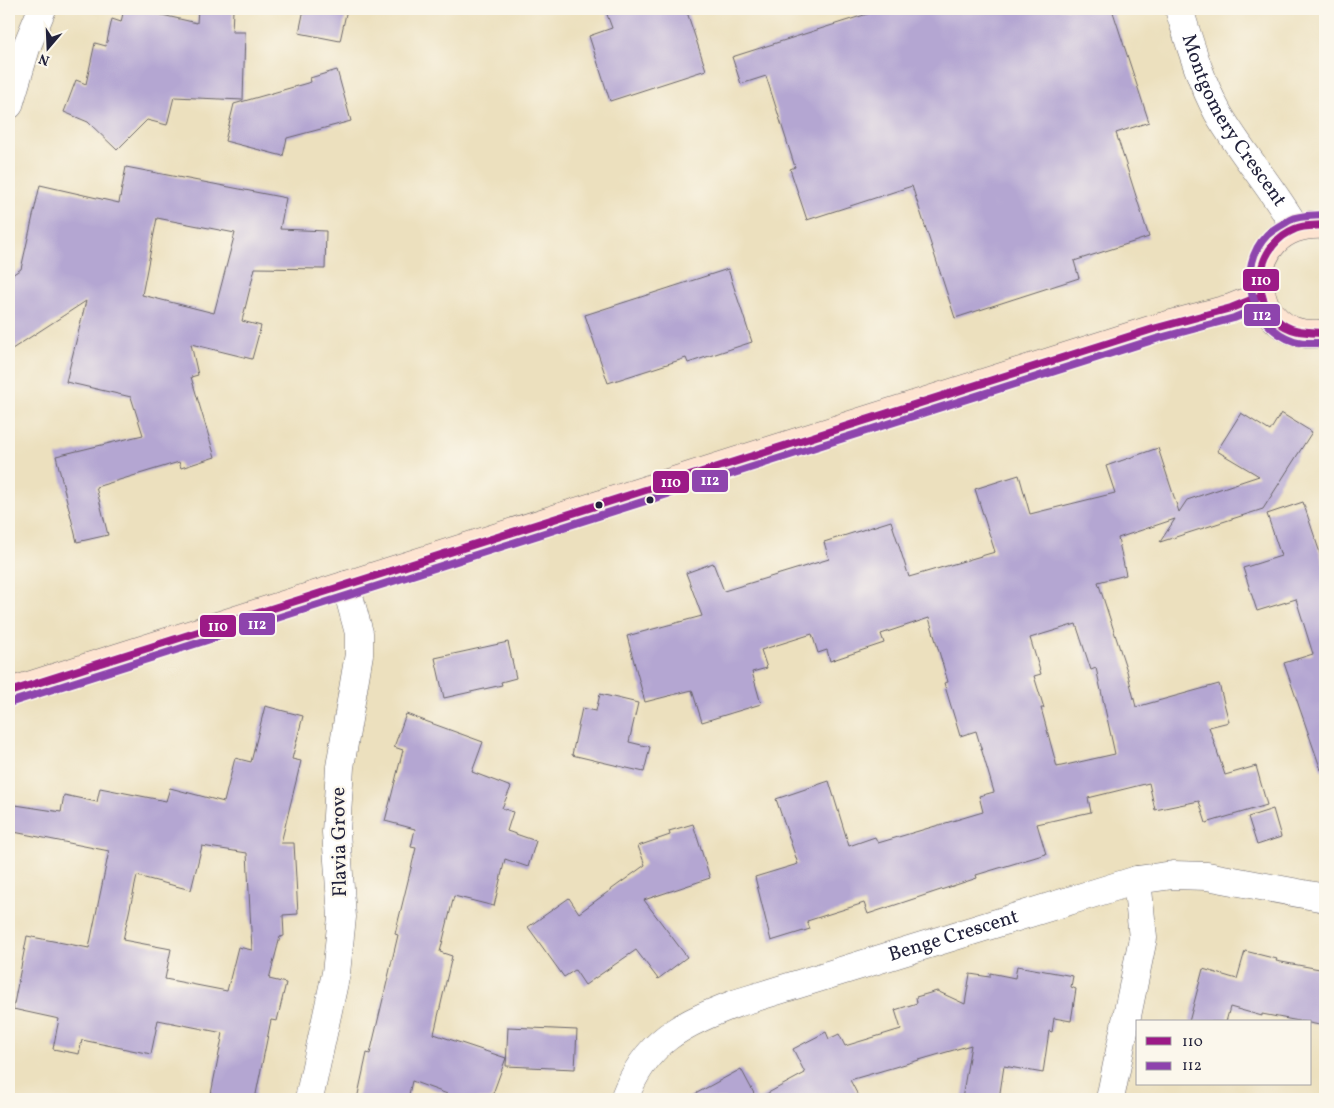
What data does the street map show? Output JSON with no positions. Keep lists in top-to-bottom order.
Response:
{
  "streets": {
    "street": ["Montgomery Crescent", "Flavia Grove", "Benge Crescent"]
  },
  "lines": ["transit line 112", "transit line 110"],
  "legend": ["110", "112"],
  "north": "bottom"
}
